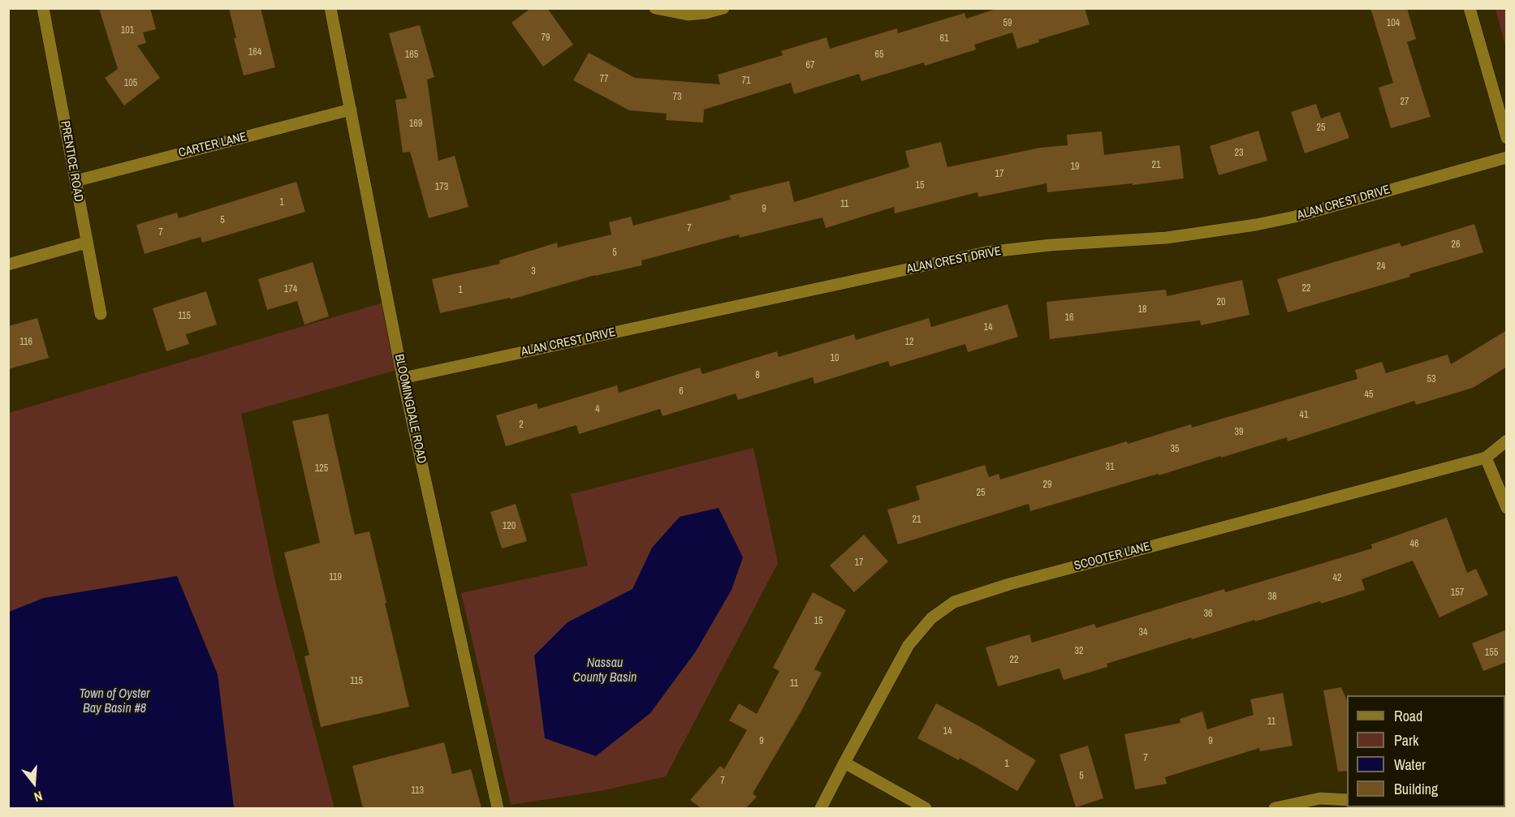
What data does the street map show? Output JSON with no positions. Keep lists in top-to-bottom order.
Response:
{
  "streets": {
    "street": [
      "CARTER LANE",
      "PRENTICE ROAD",
      "ALAN CREST DRIVE",
      "BLOOMINGDALE ROAD",
      "SCOOTER LANE"
    ]
  },
  "crossings": [
    ["CARTER LANE", "PRENTICE ROAD"],
    ["CARTER LANE", "BLOOMINGDALE ROAD"],
    ["ALAN CREST DRIVE", "BLOOMINGDALE ROAD"]
  ],
  "water": ["Nassau County Basin", "Town of Oyster Bay Basin #8"],
  "house_numbers": [
    "59",
    "104",
    "101",
    "79",
    "61",
    "164",
    "165",
    "65",
    "67",
    "77",
    "71",
    "105",
    "73",
    "27",
    "169",
    "25",
    "23",
    "21",
    "19",
    "17",
    "15",
    "173",
    "1",
    "11",
    "9",
    "5",
    "7",
    "7",
    "26",
    "5",
    "24",
    "3",
    "22",
    "174",
    "1",
    "20",
    "18",
    "115",
    "16",
    "14",
    "116",
    "12",
    "10",
    "8",
    "53",
    "6",
    "45",
    "4",
    "41",
    "2",
    "39",
    "35",
    "31",
    "125",
    "29",
    "25",
    "21",
    "120",
    "46",
    "17",
    "119",
    "42",
    "157",
    "38",
    "36",
    "15",
    "34",
    "32",
    "155",
    "22",
    "115",
    "11",
    "11",
    "14",
    "9",
    "9",
    "7",
    "1",
    "5",
    "7",
    "113"
  ],
  "legend": [
    "Road",
    "Park",
    "Water",
    "Building"
  ],
  "north": "bottom"
}
